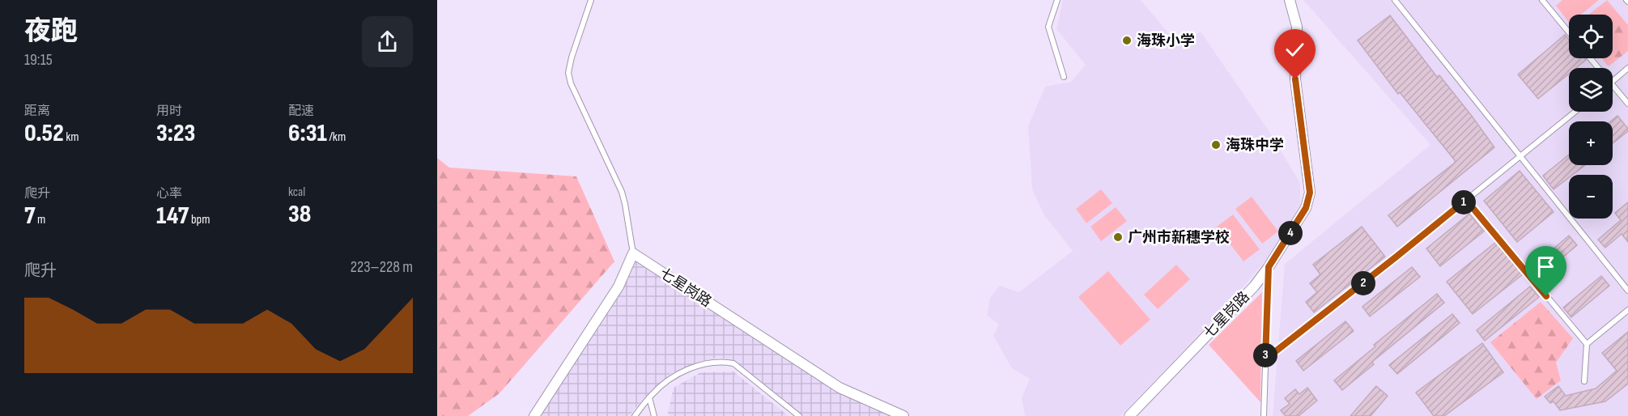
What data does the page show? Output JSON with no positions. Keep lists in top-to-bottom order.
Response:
{
  "streets": {
    "street": ["七星岗路"]
  },
  "places": ["海珠小学", "海珠中学", "广州市新穗学校"],
  "page": {
    "heading": ["夜跑", "19:15"],
    "map_buttons": ["+", "−"],
    "stats": [
      ["距离", "0.52 km"],
      ["用时", "3:23"],
      ["配速", "6:31 /km"],
      ["爬升", "7 m"],
      ["心率", "147 bpm"],
      ["kcal", "38"]
    ],
    "pins": [
      "1",
      "4",
      "2",
      "3"
    ],
    "chart": ["爬升", "223–228 m"]
  }
}
